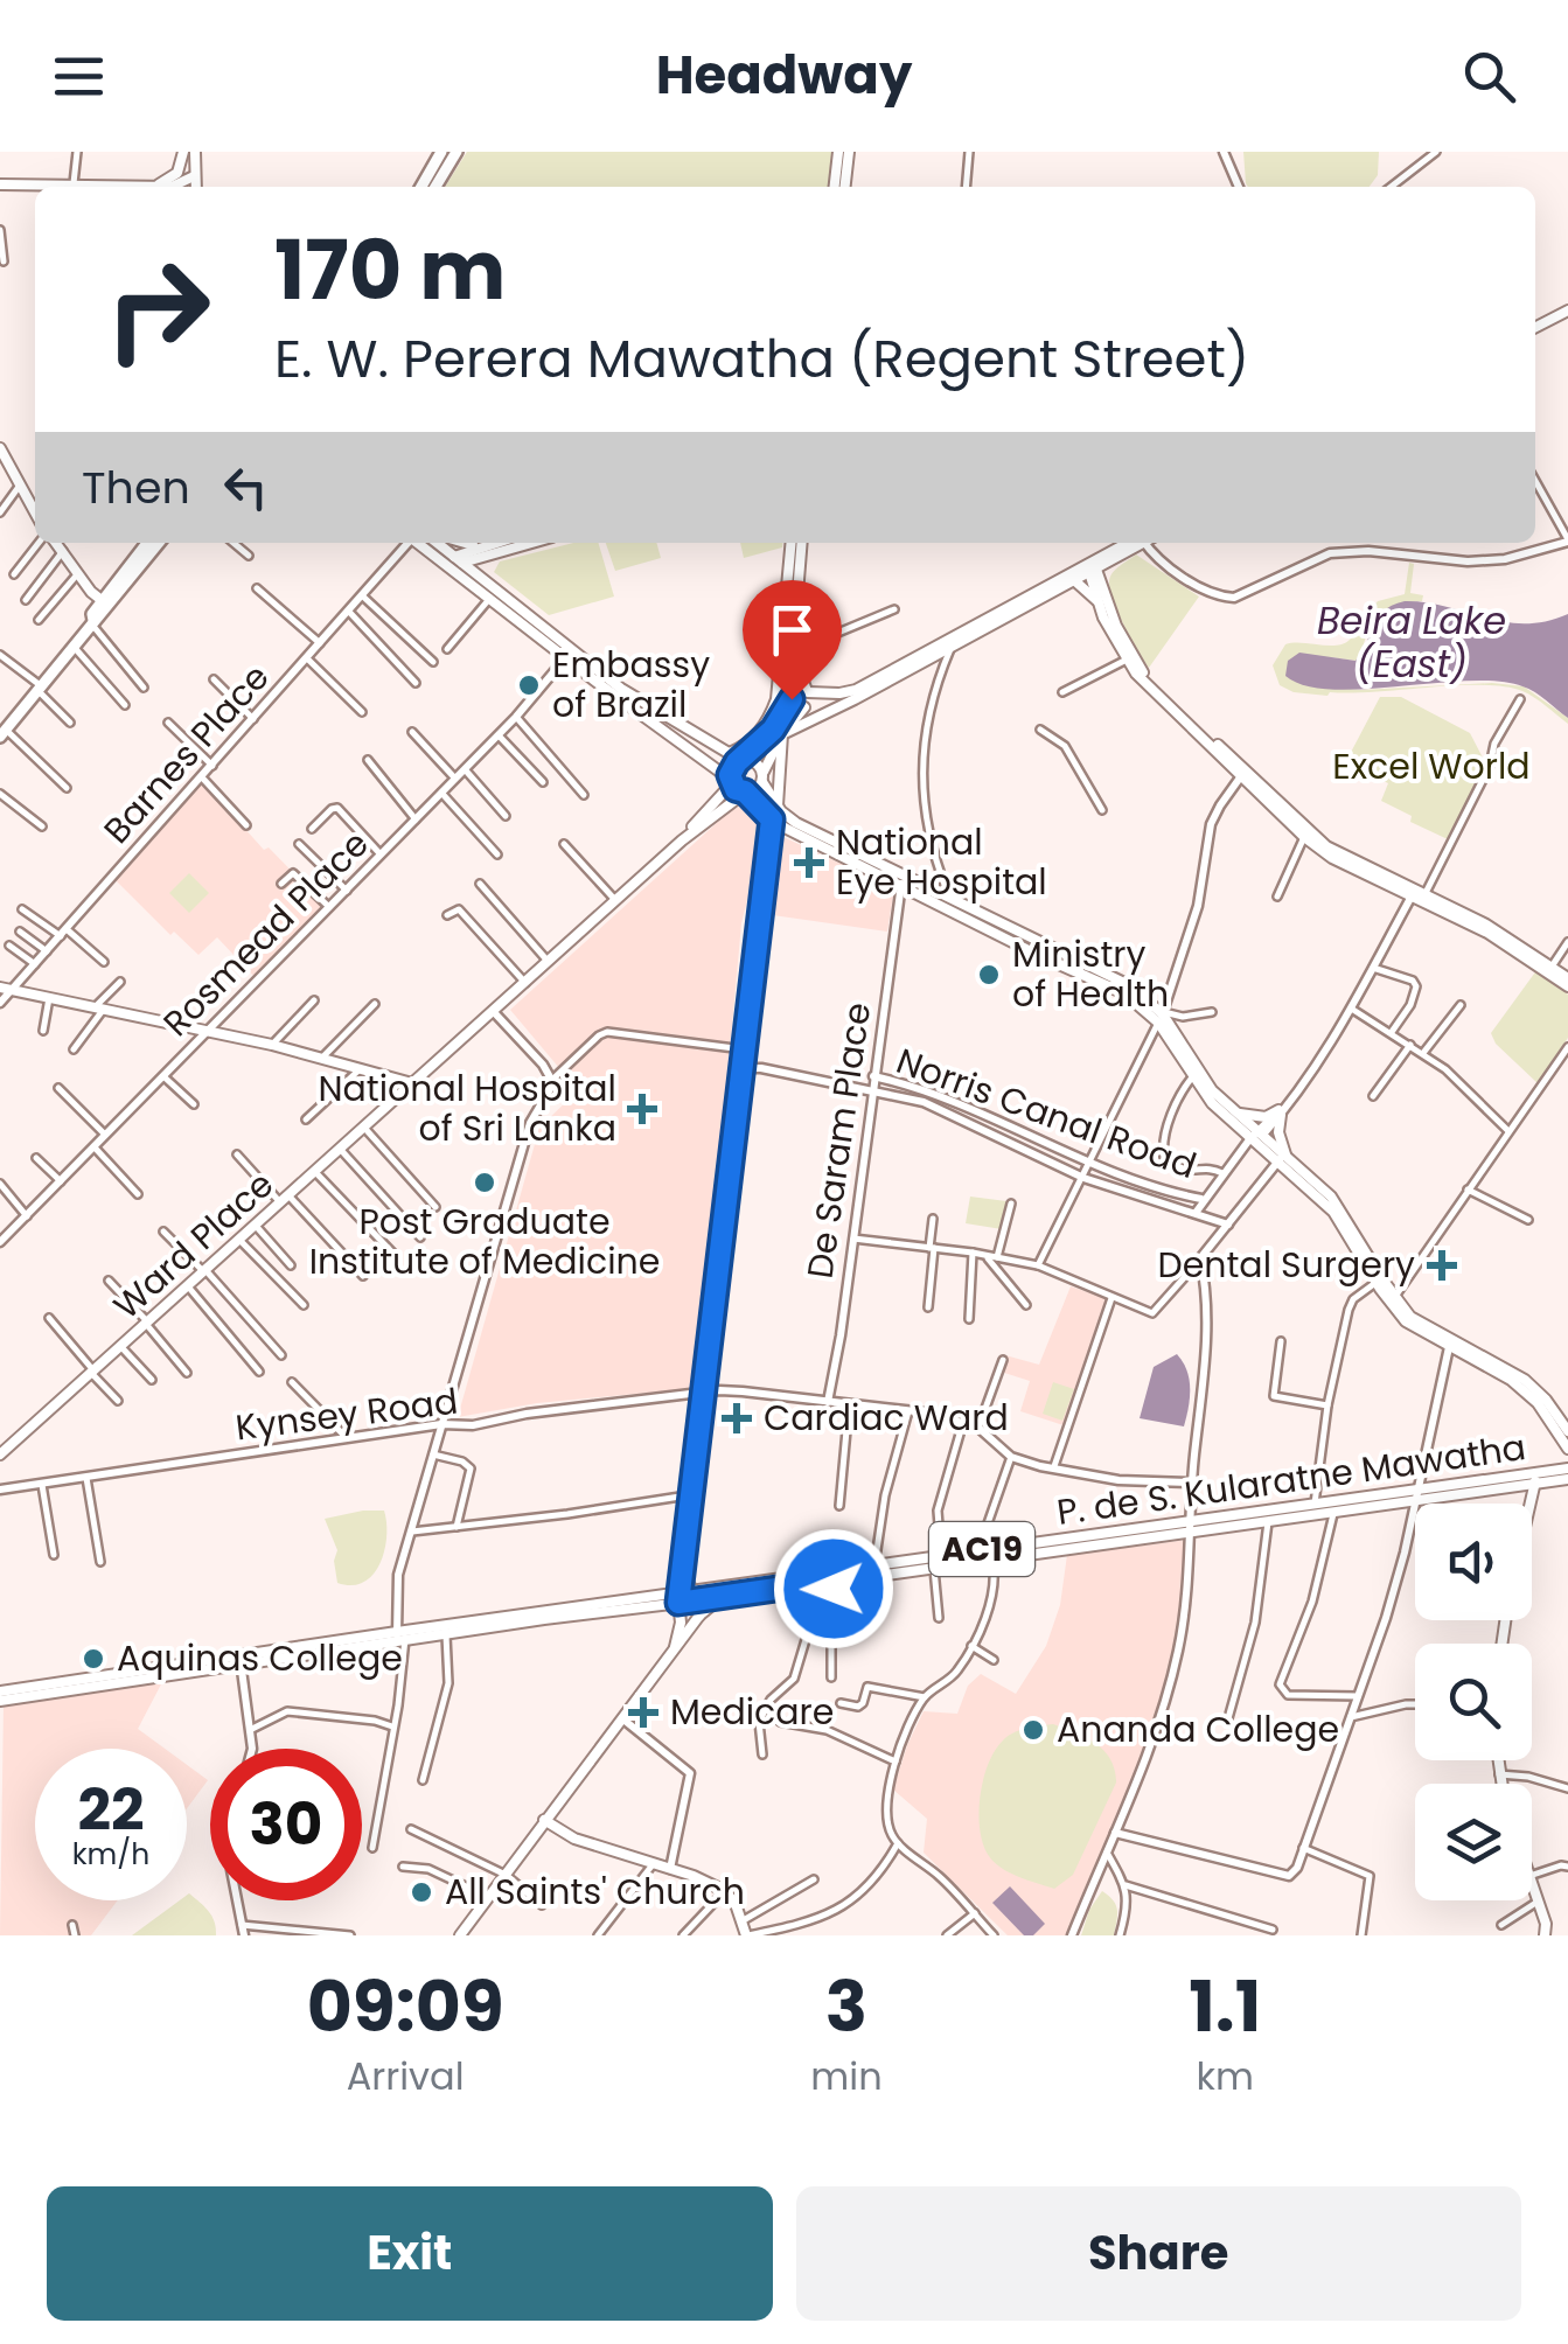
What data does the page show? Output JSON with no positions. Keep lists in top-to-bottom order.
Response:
{
  "streets": {
    "main road": ["Ward Place", "P. de S. Kularatne Mawatha", "AC19"],
    "street": [
      "Barnes Place",
      "Rosmead Place",
      "Norris Canal Road",
      "De Saram Place",
      "Kynsey Road"
    ]
  },
  "crossings": [
    ["Norris Canal Road", "De Saram Place"],
    ["De Saram Place", "Kynsey Road"],
    ["P. de S. Kularatne Mawatha", "AC19"]
  ],
  "water": ["Beira Lake (East)"],
  "parks": ["Excel World"],
  "places": {
    "other": [
      "Embassy of Brazil",
      "Ministry of Health",
      "Post Graduate Institute of Medicine",
      "Aquinas College",
      "Ananda College",
      "All Saints' Church"
    ],
    "health": [
      "National Eye Hospital",
      "National Hospital of Sri Lanka",
      "Dental Surgery",
      "Cardiac Ward",
      "Medicare"
    ]
  },
  "page": {
    "header": "Headway",
    "turn": ["170 m", "E. W. Perera Mawatha (Regent Street)"],
    "then": "Then",
    "speed": "22 km/h",
    "limit": "30",
    "eta": [
      "09:09",
      "Arrival",
      "3",
      "min",
      "1.1",
      "km"
    ],
    "buttons": ["Exit", "Share"]
  }
}
